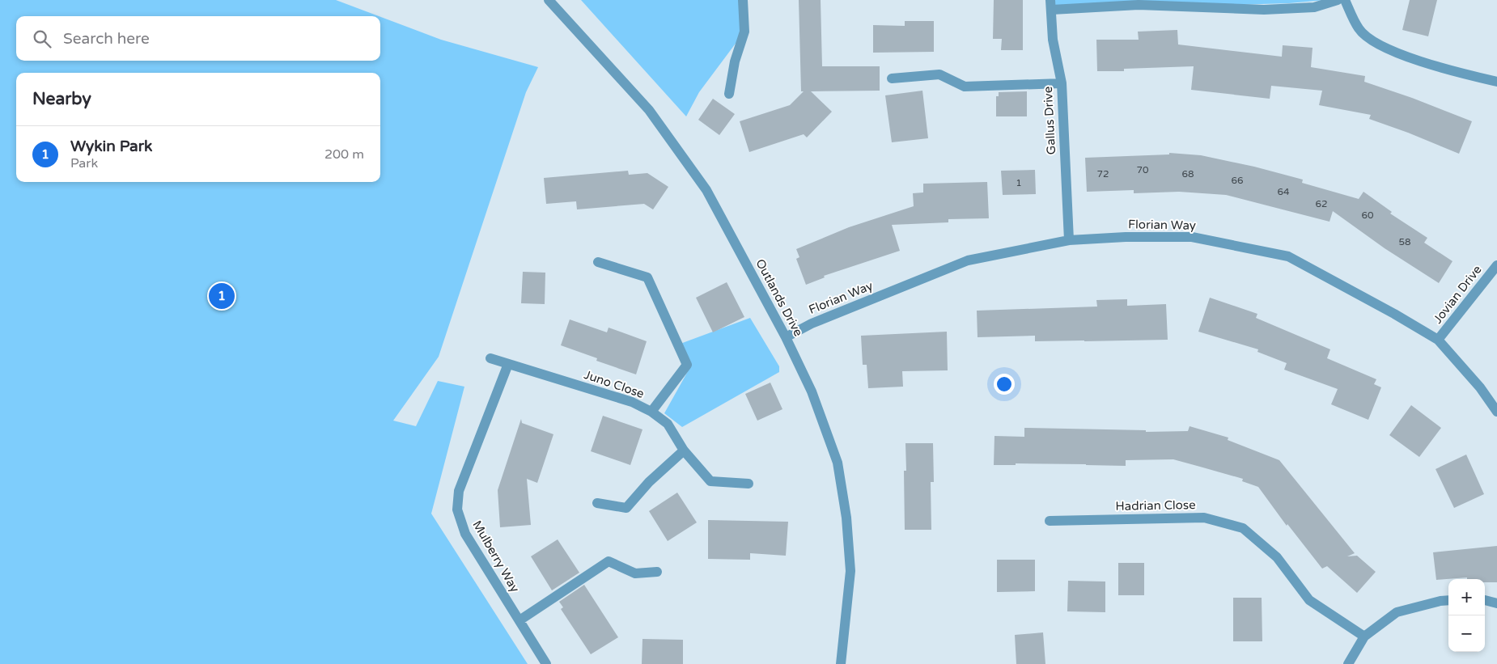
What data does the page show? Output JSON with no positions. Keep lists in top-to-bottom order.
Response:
{
  "streets": {
    "street": [
      "Gallus Drive",
      "Florian Way",
      "Jovian Drive",
      "Outlands Drive",
      "Juno Close",
      "Hadrian Close",
      "Mulberry Way"
    ]
  },
  "crossings": [
    ["Gallus Drive", "Florian Way"],
    ["Florian Way", "Jovian Drive"],
    ["Florian Way", "Outlands Drive"],
    ["Juno Close", "Mulberry Way"]
  ],
  "house_numbers": [
    "70",
    "72",
    "68",
    "66",
    "1",
    "64",
    "62",
    "60",
    "58"
  ],
  "page": {
    "search": "Search here",
    "heading": "Nearby",
    "list": [
      {
        "mark": "1",
        "name": "Wykin Park",
        "note": "Park",
        "value": "200 m"
      }
    ],
    "pins": "1",
    "map_buttons": ["+", "−"]
  }
}
